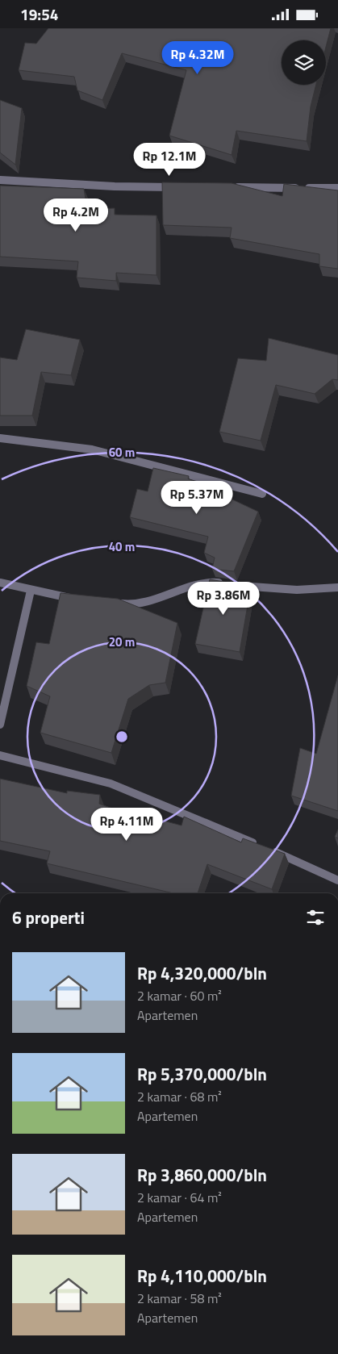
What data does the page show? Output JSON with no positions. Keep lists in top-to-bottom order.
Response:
{
  "page": {
    "status": "19:54",
    "price": [
      "Rp 4.32M",
      "Rp 12.1M",
      "Rp 4.2M",
      "Rp 5.37M",
      "Rp 3.86M",
      "Rp 4.11M"
    ],
    "heading": "6 properti",
    "list": [
      {
        "name": "Rp 4,320,000/bln",
        "note": "2 kamar · 60 m² · Apartemen"
      },
      {
        "name": "Rp 5,370,000/bln",
        "note": "2 kamar · 68 m² · Apartemen"
      },
      {
        "name": "Rp 3,860,000/bln",
        "note": "2 kamar · 64 m² · Apartemen"
      },
      {
        "name": "Rp 4,110,000/bln",
        "note": "2 kamar · 58 m² · Apartemen"
      }
    ]
  },
  "rings": ["60 m", "40 m", "20 m"]
}
